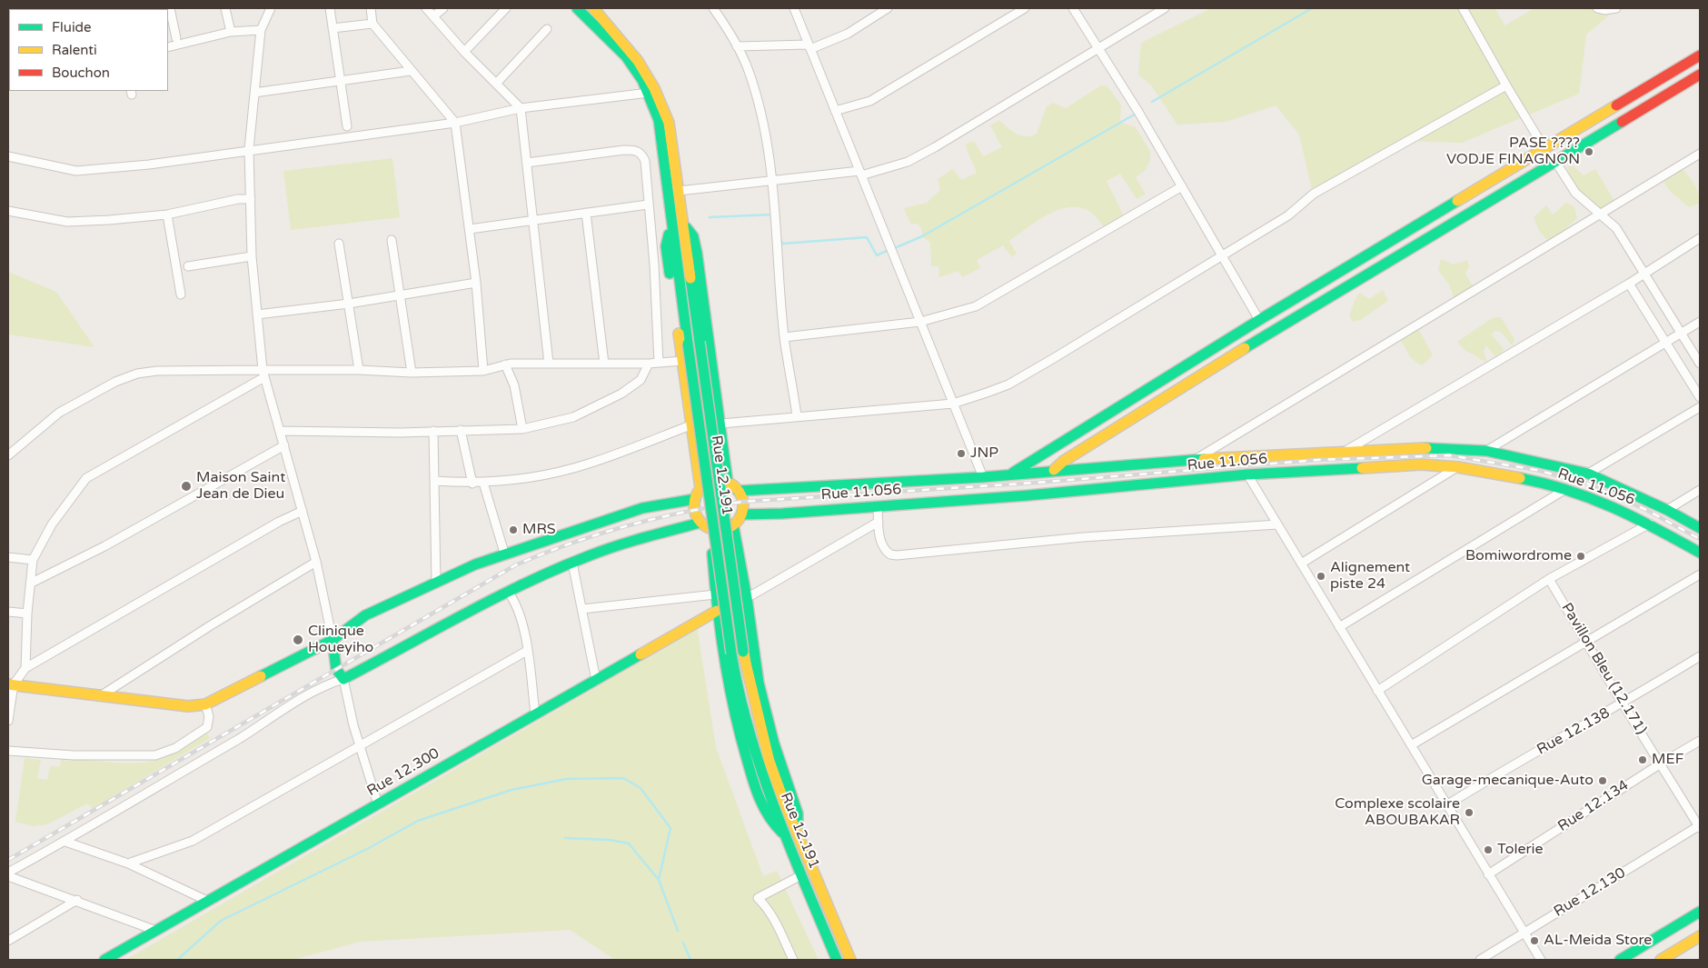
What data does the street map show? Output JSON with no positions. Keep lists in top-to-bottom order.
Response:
{
  "streets": {
    "main road": ["Rue 11.056", "Rue 12.191", "Rue 12.300"],
    "street": [
      "Pavillon Bleu (12.171)",
      "Rue 12.138",
      "Rue 12.134",
      "Rue 12.130"
    ]
  },
  "crossings": [
    ["Pavillon Bleu (12.171)", "Rue 12.138"],
    ["Pavillon Bleu (12.171)", "Rue 12.134"],
    ["Pavillon Bleu (12.171)", "Rue 12.130"]
  ],
  "places": [
    "PASE ???? VODJE FINAGNON",
    "JNP",
    "Maison Saint Jean de Dieu",
    "MRS",
    "Bomiwordrome",
    "Alignement piste 24",
    "Clinique Houeyiho",
    "MEF",
    "Garage-mecanique-Auto",
    "Complexe scolaire ABOUBAKAR",
    "Tolerie",
    "AL-Meida Store"
  ],
  "legend": ["Fluide", "Ralenti", "Bouchon"]
}
